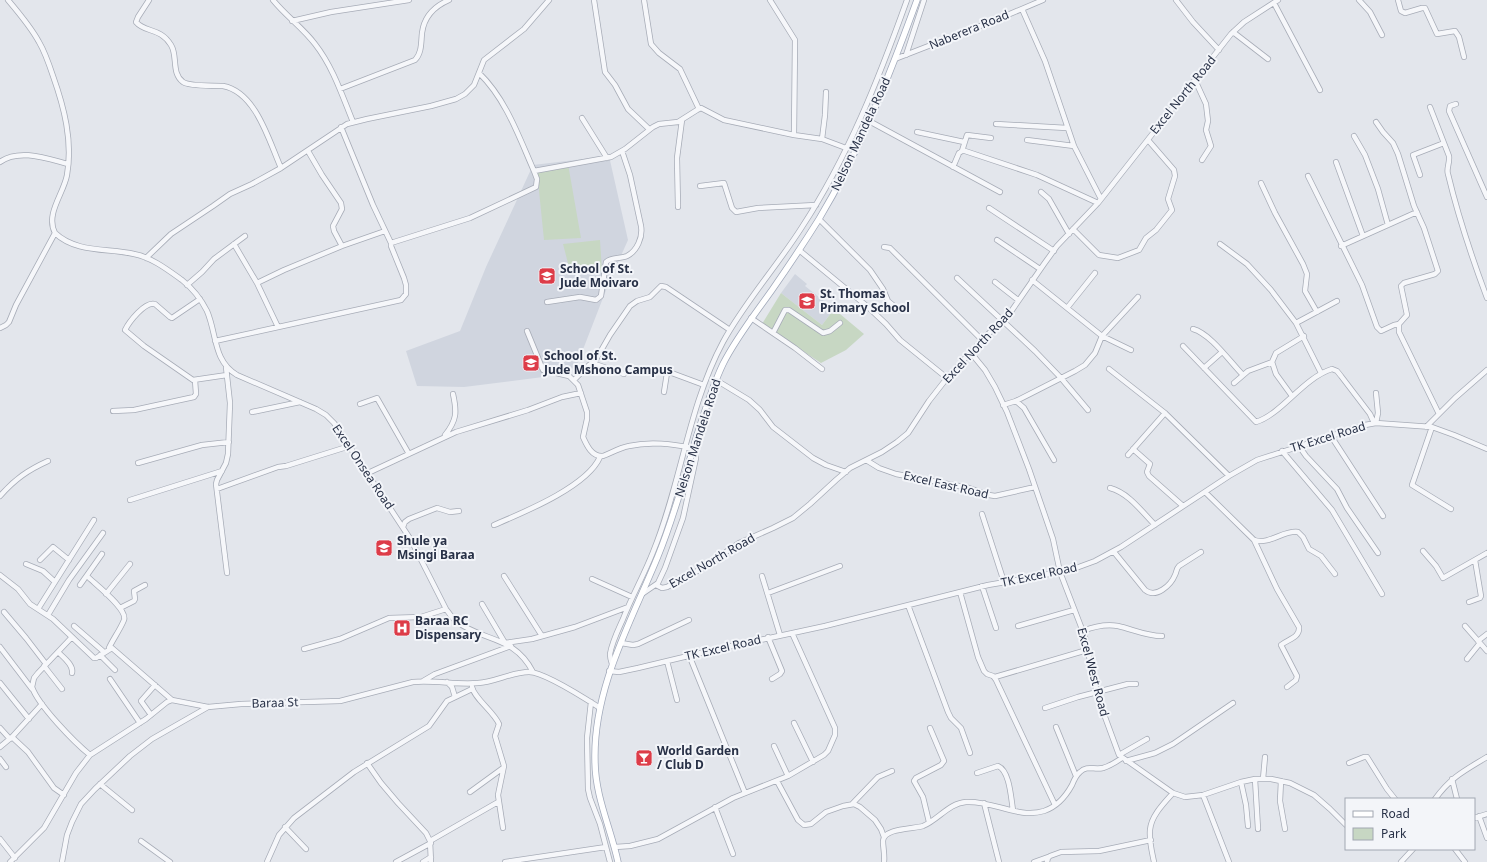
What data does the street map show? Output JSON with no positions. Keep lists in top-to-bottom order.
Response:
{
  "streets": {
    "main road": ["Nelson Mandela Road"],
    "street": [
      "Naberera Road",
      "Excel North Road",
      "TK Excel Road",
      "Excel Onsea Road",
      "Excel East Road",
      "Excel West Road",
      "Baraa St"
    ]
  },
  "crossings": [
    ["Naberera Road", "Nelson Mandela Road"],
    ["Excel North Road", "Excel East Road"],
    ["Nelson Mandela Road", "TK Excel Road"],
    ["TK Excel Road", "Excel West Road"],
    ["Excel Onsea Road", "Baraa St"]
  ],
  "places": {
    "school or university": [
      "School of St. Jude Moivaro",
      "St. Thomas Primary School",
      "School of St. Jude Mshono Campus",
      "Shule ya Msingi Baraa"
    ],
    "hospital": ["Baraa RC Dispensary"],
    "bar": ["World Garden / Club D"]
  },
  "legend": ["Road", "Park"]
}
